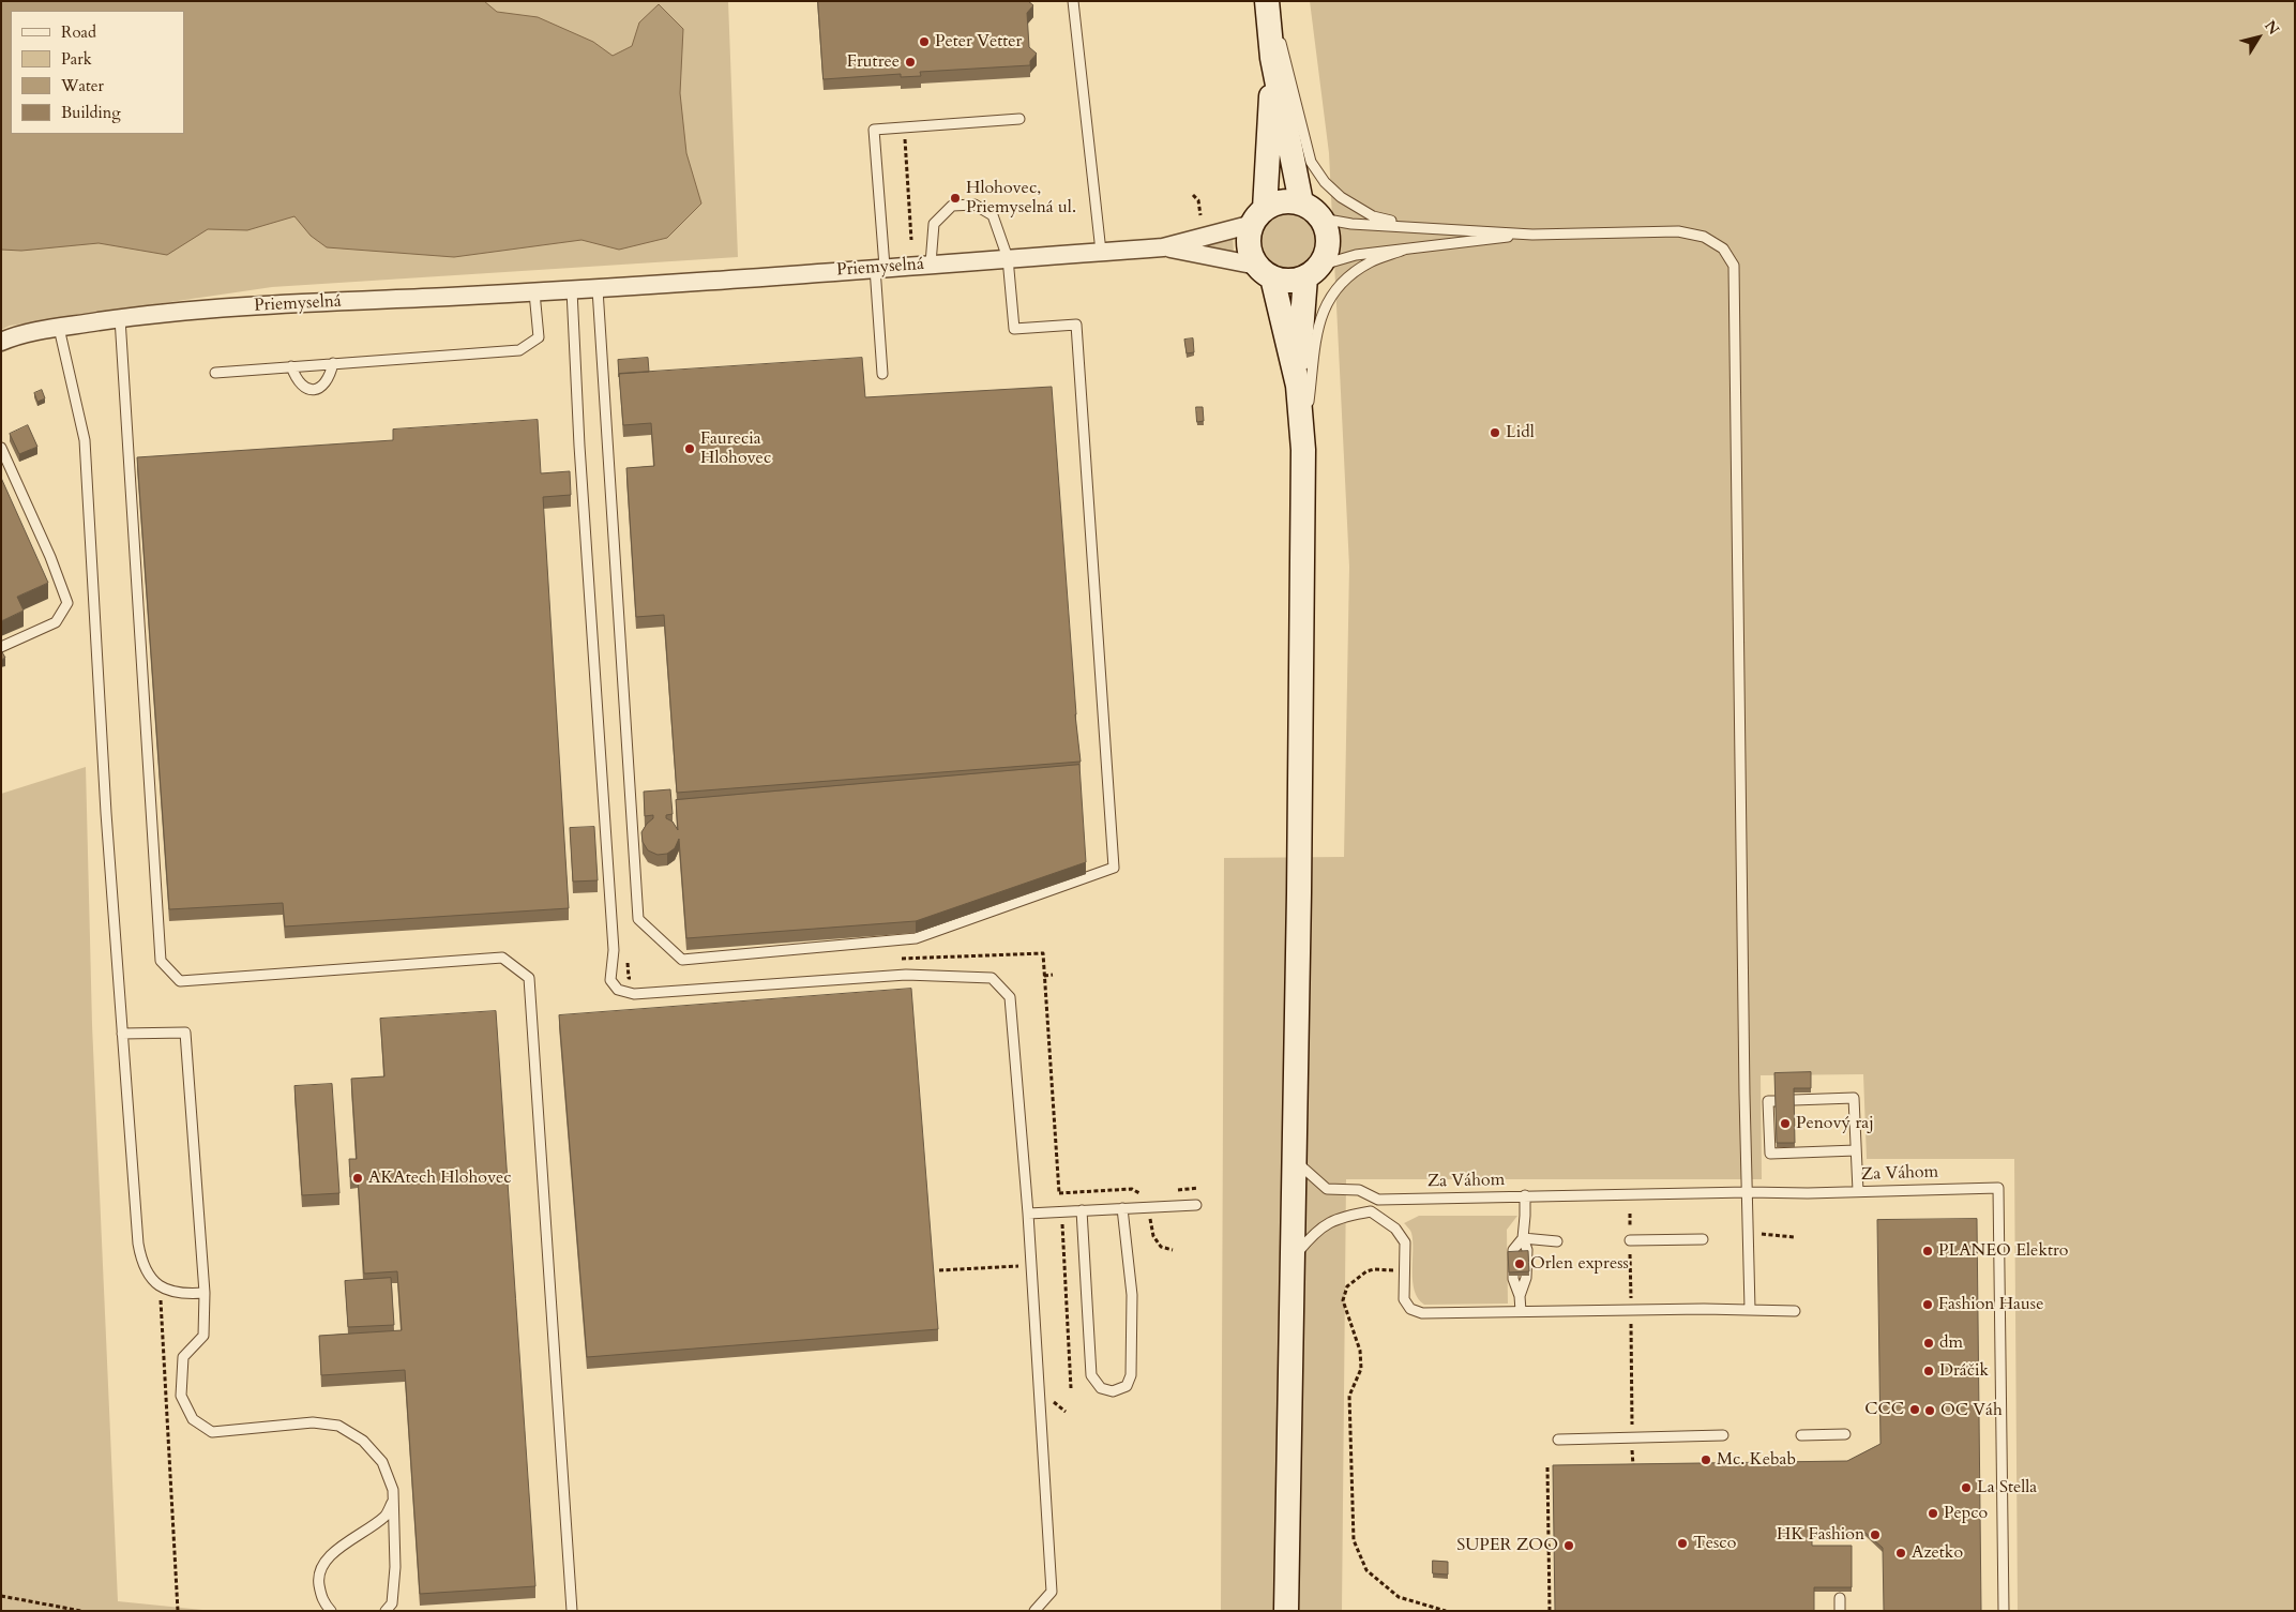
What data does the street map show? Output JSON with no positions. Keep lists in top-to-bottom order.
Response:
{
  "streets": {
    "street": ["Priemyselná"],
    "lane": ["Za Váhom"]
  },
  "places": [
    "Peter Vetter",
    "Frutree",
    "Hlohovec, Priemyselná ul.",
    "Lidl",
    "Faurecia Hlohovec",
    "Penový raj",
    "AKAtech Hlohovec",
    "PLANEO Elektro",
    "Orlen express",
    "Fashion Hause",
    "dm",
    "Dráčik",
    "CCC",
    "OC Váh",
    "Mc. Kebab",
    "La Stella",
    "Pepco",
    "HK Fashion",
    "Tesco",
    "SUPER ZOO",
    "Azetko"
  ],
  "legend": [
    "Road",
    "Park",
    "Water",
    "Building"
  ],
  "north": "top right"
}
